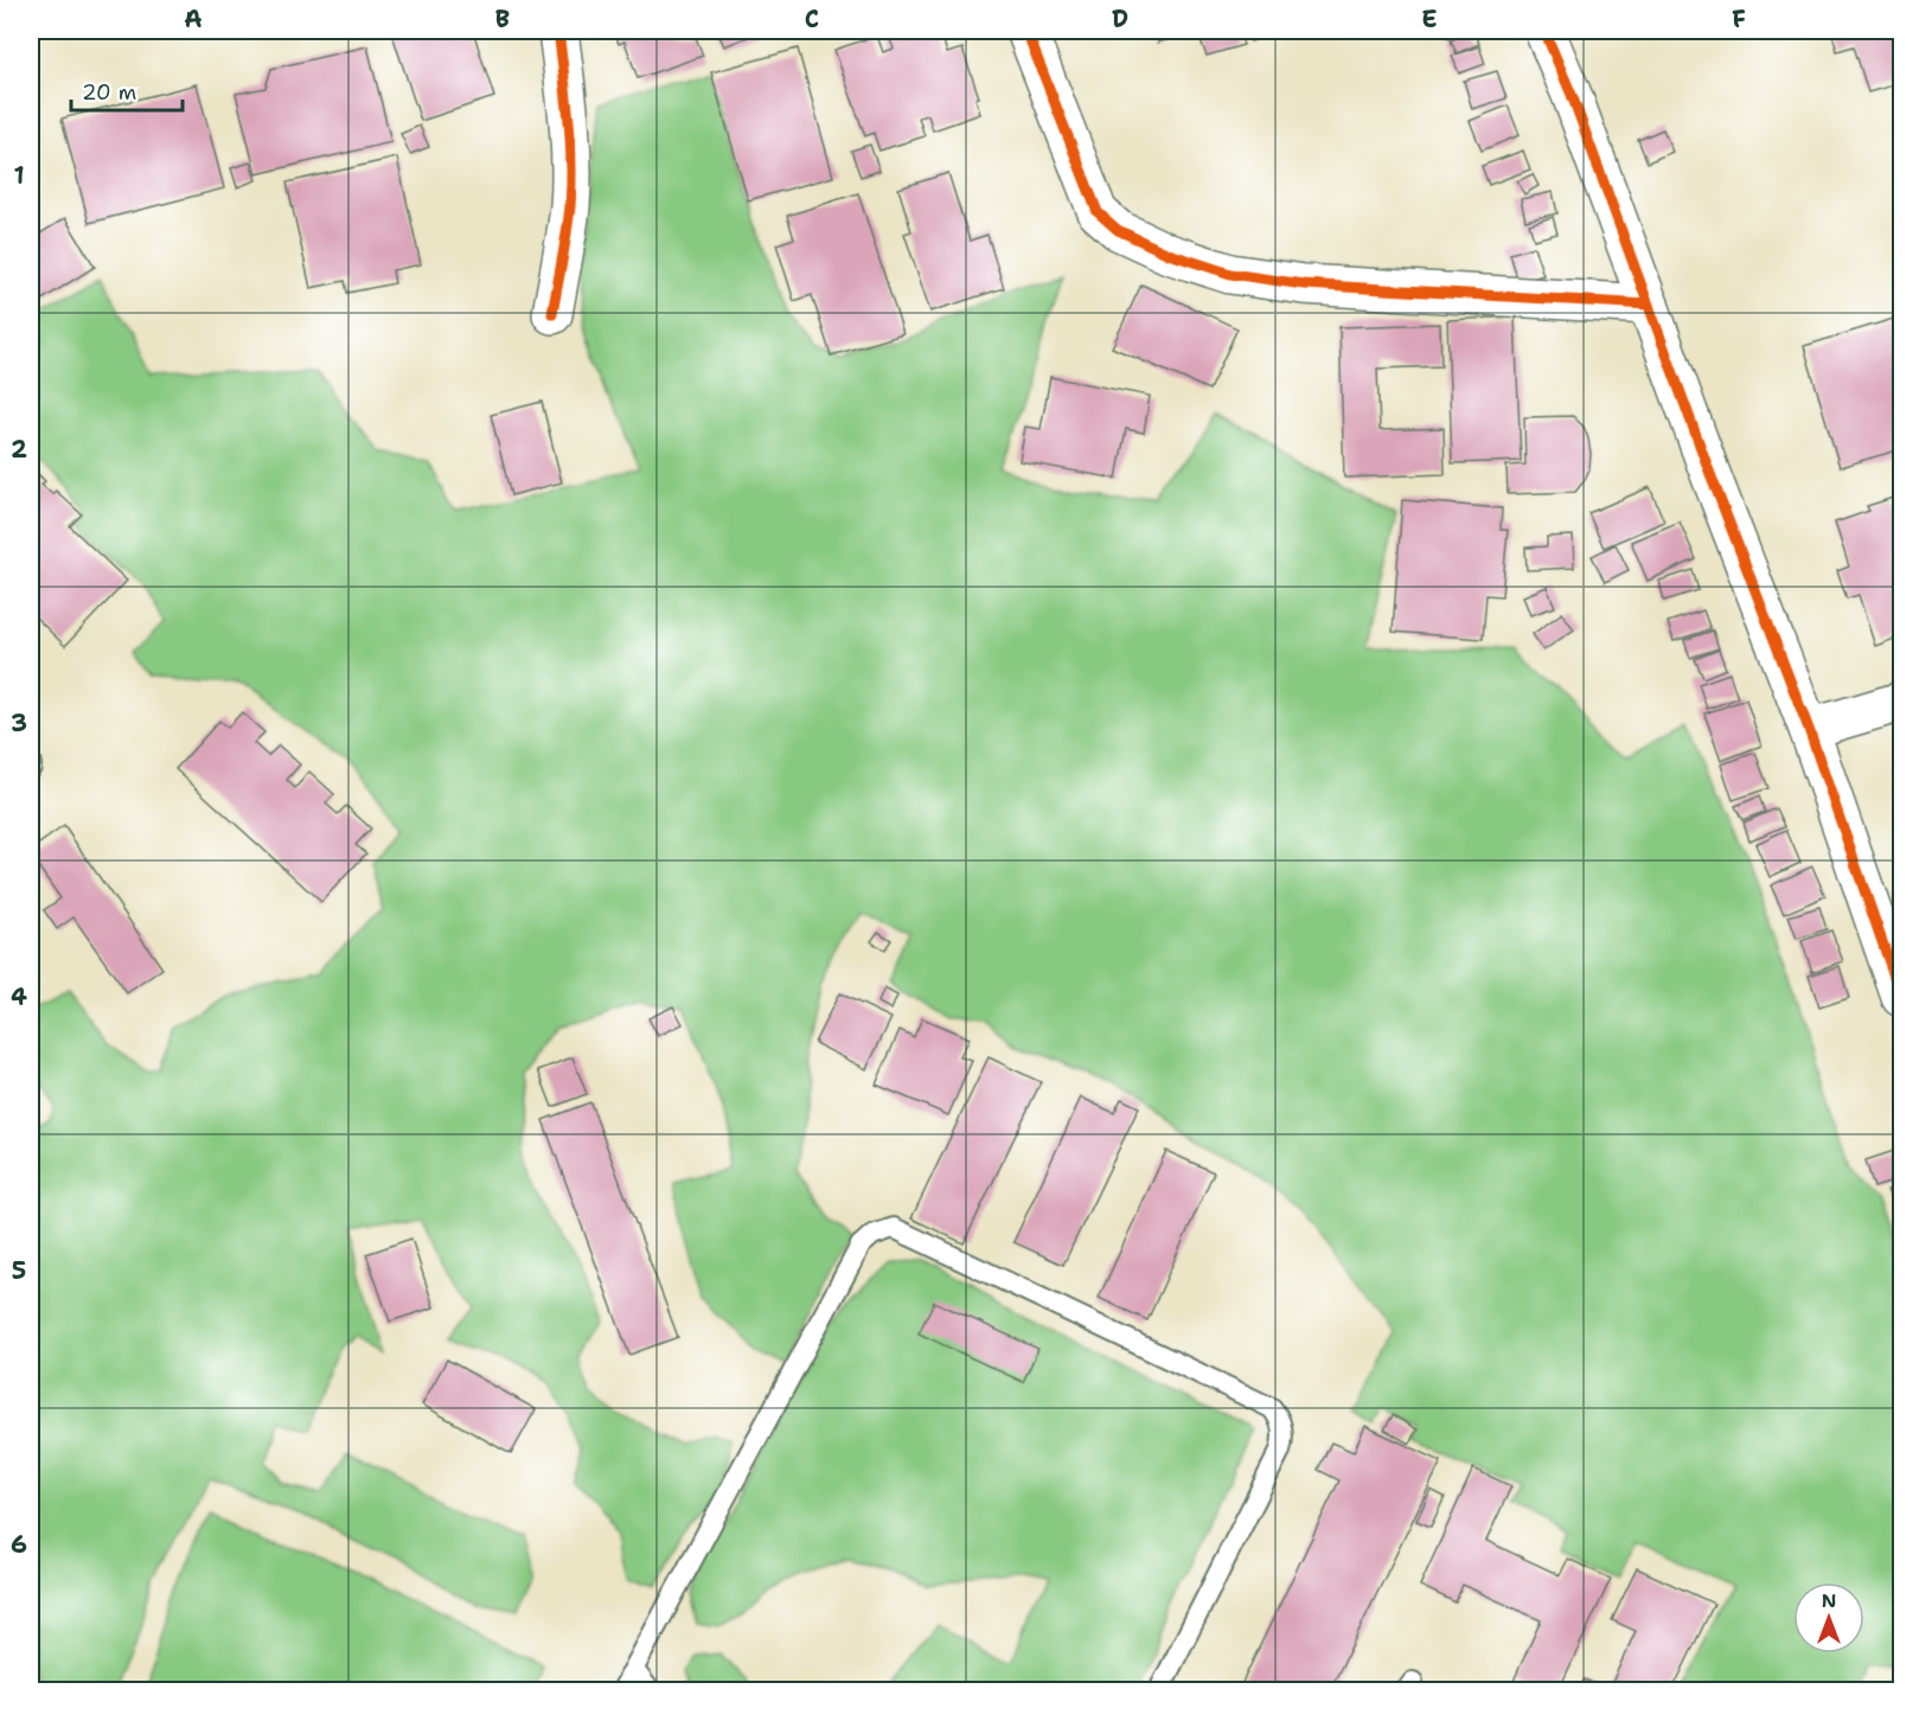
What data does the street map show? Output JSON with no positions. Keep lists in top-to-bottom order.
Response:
{
  "scale_bar": "20 m",
  "north": "top",
  "grid": {
    "columns": [
      "A",
      "B",
      "C",
      "D",
      "E",
      "F"
    ],
    "rows": [
      "1",
      "2",
      "3",
      "4",
      "5",
      "6"
    ]
  }
}
